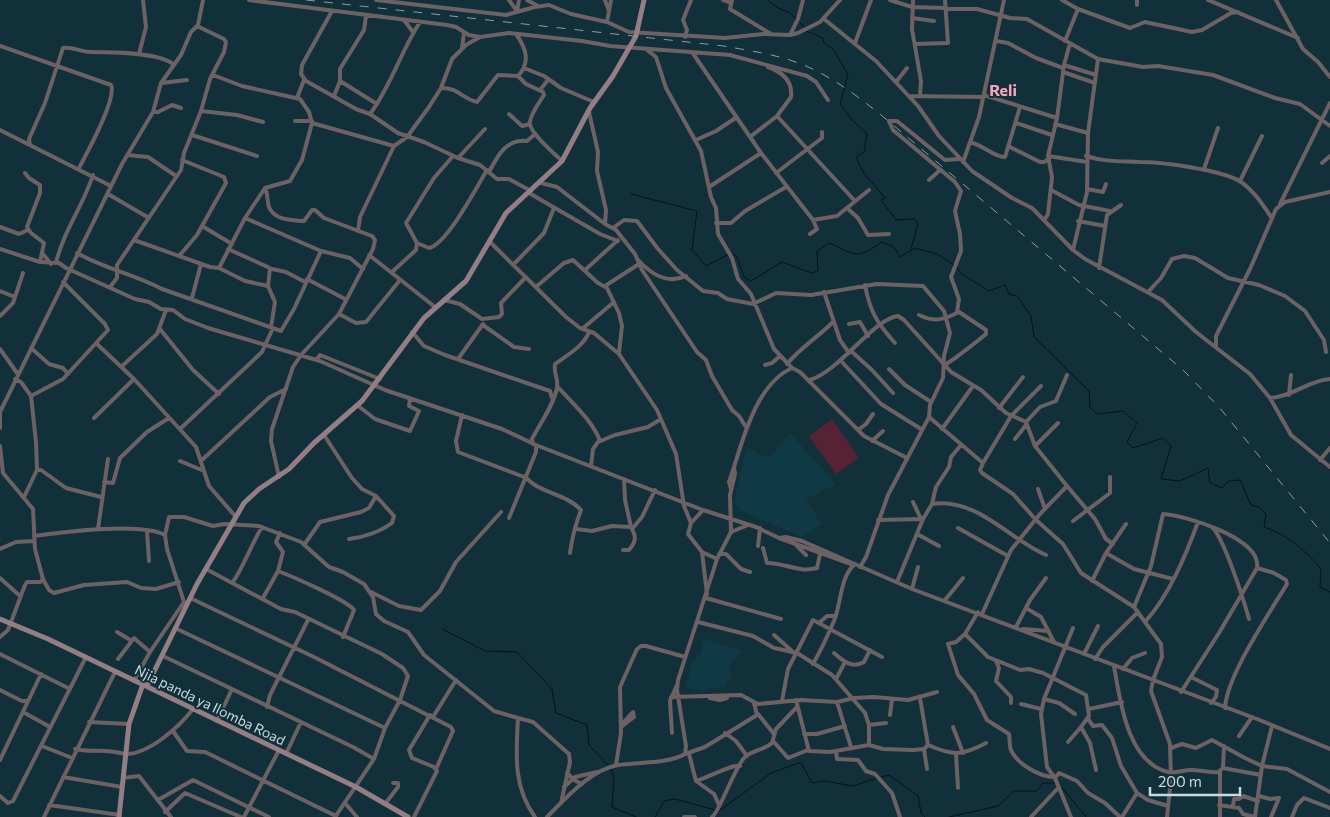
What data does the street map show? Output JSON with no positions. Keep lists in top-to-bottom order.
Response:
{
  "streets": {
    "street": ["Njia panda ya Ilomba Road"]
  },
  "districts": ["Reli"],
  "scale_bar": "200 m"
}
